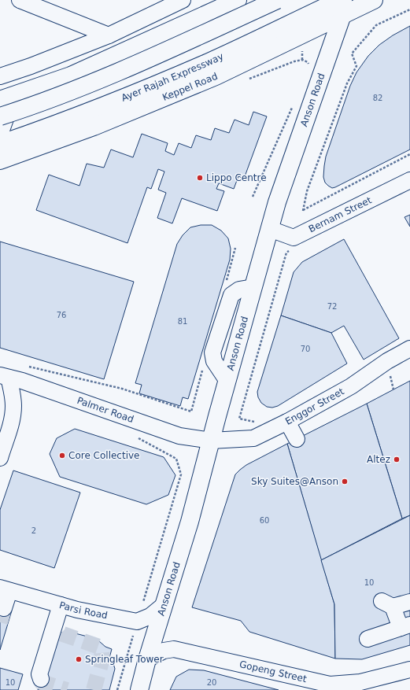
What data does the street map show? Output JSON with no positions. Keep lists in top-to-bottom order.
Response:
{
  "streets": {
    "highway": ["Ayer Rajah Expressway", "Keppel Road", "Anson Road"],
    "street": [
      "Bernam Street",
      "Enggor Street",
      "Palmer Road",
      "Parsi Road",
      "Gopeng Street"
    ]
  },
  "crossings": [
    ["Ayer Rajah Expressway", "Keppel Road"],
    ["Ayer Rajah Expressway", "Anson Road"],
    ["Keppel Road", "Anson Road"],
    ["Anson Road", "Bernam Street"],
    ["Anson Road", "Enggor Street"],
    ["Anson Road", "Palmer Road"],
    ["Anson Road", "Parsi Road"],
    ["Anson Road", "Gopeng Street"],
    ["Enggor Street", "Palmer Road"]
  ],
  "places": [
    "Lippo Centre",
    "Core Collective",
    "Altez",
    "Sky Suites@Anson",
    "Springleaf Tower"
  ],
  "house_numbers": [
    "82",
    "72",
    "76",
    "81",
    "70",
    "60",
    "2",
    "10",
    "10",
    "20"
  ]
}
